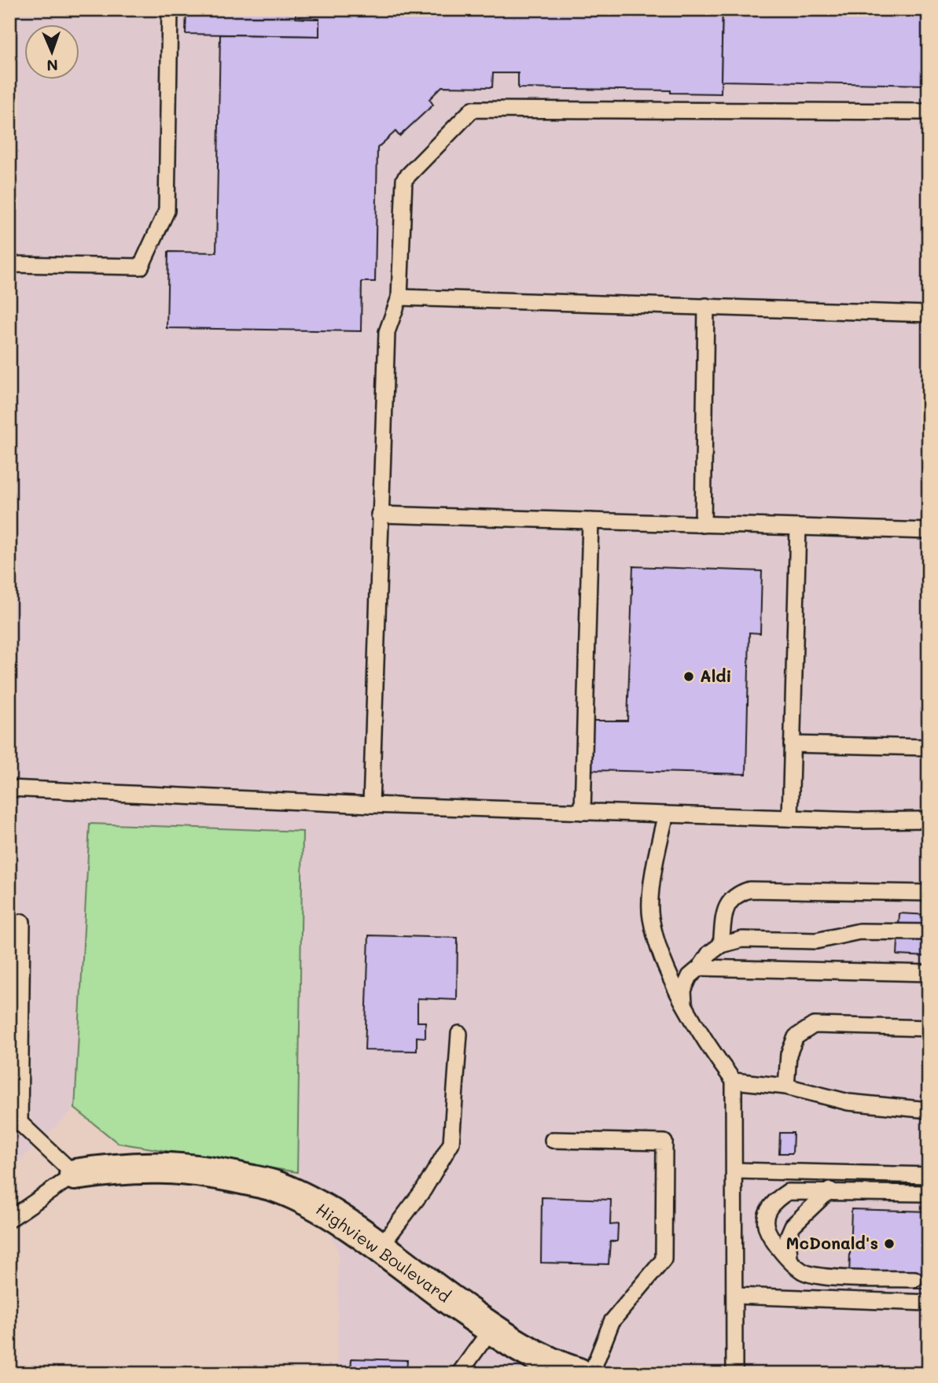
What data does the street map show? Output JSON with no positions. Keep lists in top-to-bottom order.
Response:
{
  "streets": {
    "street": ["Highview Boulevard"]
  },
  "places": ["Aldi", "McDonald's"],
  "north": "bottom"
}
